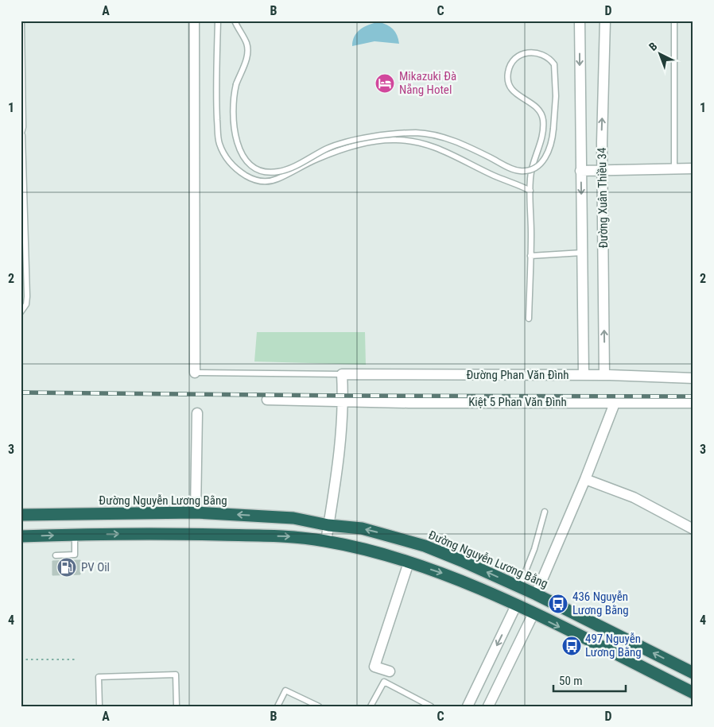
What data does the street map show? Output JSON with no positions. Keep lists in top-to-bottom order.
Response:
{
  "streets": {
    "highway": ["Đường Nguyễn Lương Bằng"],
    "street": ["Đường Xuân Thiều 34", "Đường Phan Văn Đình", "Kiệt 5 Phan Văn Đình"]
  },
  "crossings": [
    ["Đường Xuân Thiều 34", "Đường Phan Văn Đình"]
  ],
  "places": {
    "hotel": ["Mikazuki Đà Nẵng Hotel"],
    "fuel station": ["PV Oil"],
    "bus stop": ["436 Nguyễn Lương Bằng", "497 Nguyễn Lương Bằng"]
  },
  "scale_bar": "50 m",
  "north": "top left",
  "grid": {
    "columns": [
      "A",
      "B",
      "C",
      "D"
    ],
    "rows": [
      "1",
      "2",
      "3",
      "4"
    ]
  }
}
